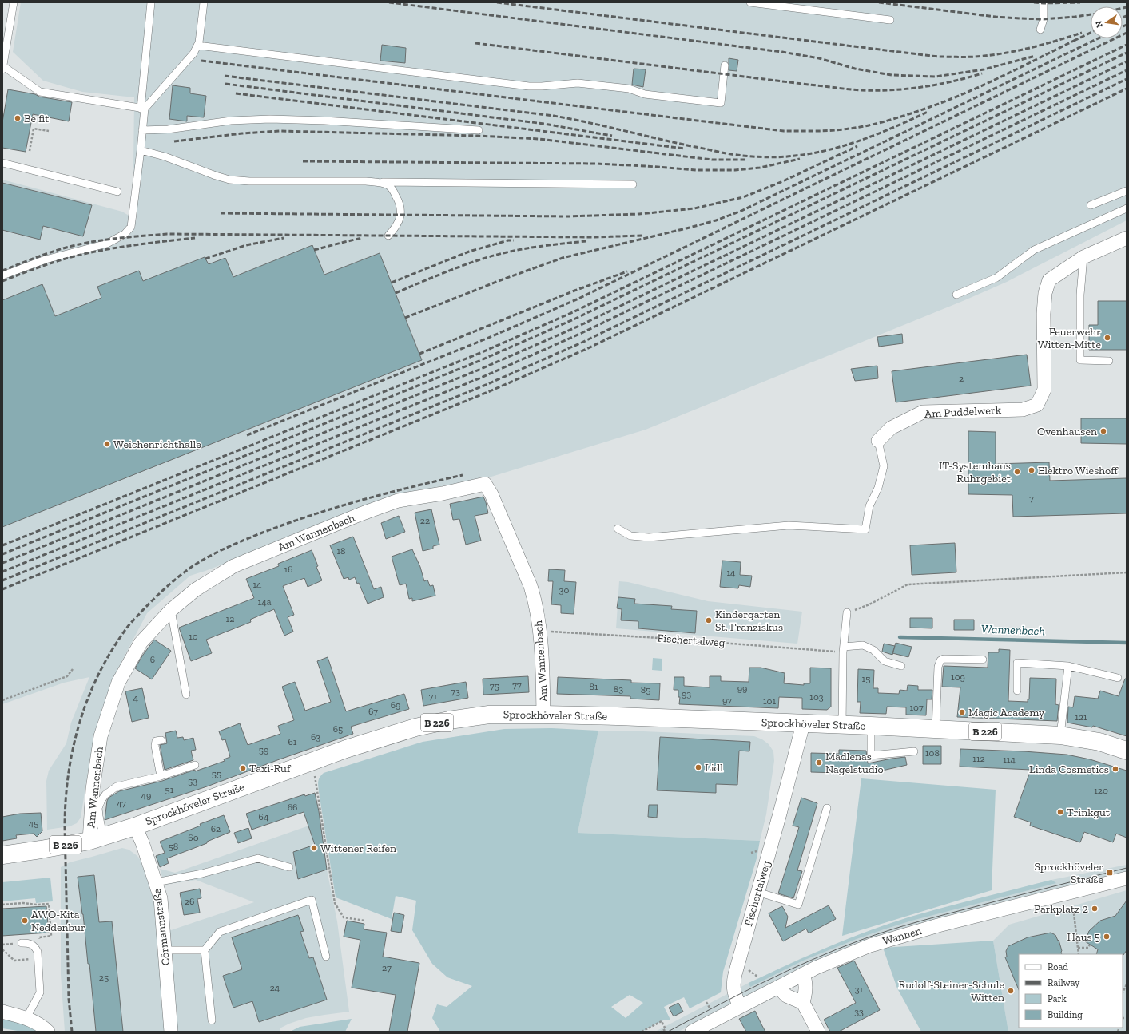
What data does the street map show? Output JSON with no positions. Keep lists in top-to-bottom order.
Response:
{
  "streets": {
    "main road": ["Sprockhöveler Straße", "B 226"],
    "street": [
      "Am Puddelwerk",
      "Am Wannenbach",
      "Fischertalweg",
      "Cörmannstraße",
      "Wannen"
    ]
  },
  "crossings": [
    ["Am Wannenbach", "Fischertalweg"],
    ["Am Wannenbach", "Sprockhöveler Straße"],
    ["Fischertalweg", "Sprockhöveler Straße"],
    ["Fischertalweg", "Wannen"],
    ["Sprockhöveler Straße", "Cörmannstraße"]
  ],
  "water": ["Wannenbach"],
  "places": {
    "other": [
      "Be fit",
      "Feuerwehr Witten-Mitte",
      "Ovenhausen",
      "Weichenrichthalle",
      "Elektro Wieshoff",
      "IT-Systemhaus Ruhrgebiet",
      "Kindergarten St. Franziskus",
      "Magic Academy",
      "Madlenas Nagelstudio",
      "Lidl",
      "Taxi-Ruf",
      "Linda Cosmetics",
      "Trinkgut",
      "Wittener Reifen",
      "Parkplatz 2",
      "AWO-Kita Neddenbur",
      "Haus 5",
      "Rudolf-Steiner-Schule Witten"
    ],
    "transit": ["Sprockhöveler Straße"]
  },
  "house_numbers": [
    "2",
    "7",
    "22",
    "18",
    "16",
    "14",
    "14",
    "30",
    "14a",
    "12",
    "10",
    "6",
    "109",
    "15",
    "77",
    "75",
    "81",
    "99",
    "83",
    "85",
    "73",
    "93",
    "71",
    "103",
    "4",
    "97",
    "101",
    "69",
    "107",
    "67",
    "121",
    "65",
    "63",
    "61",
    "59",
    "108",
    "112",
    "114",
    "55",
    "53",
    "51",
    "120",
    "49",
    "47",
    "66",
    "64",
    "45",
    "62",
    "60",
    "58",
    "26",
    "27",
    "25",
    "24",
    "31",
    "33"
  ],
  "legend": [
    "Road",
    "Railway",
    "Park",
    "Building"
  ],
  "north": "left"
}
